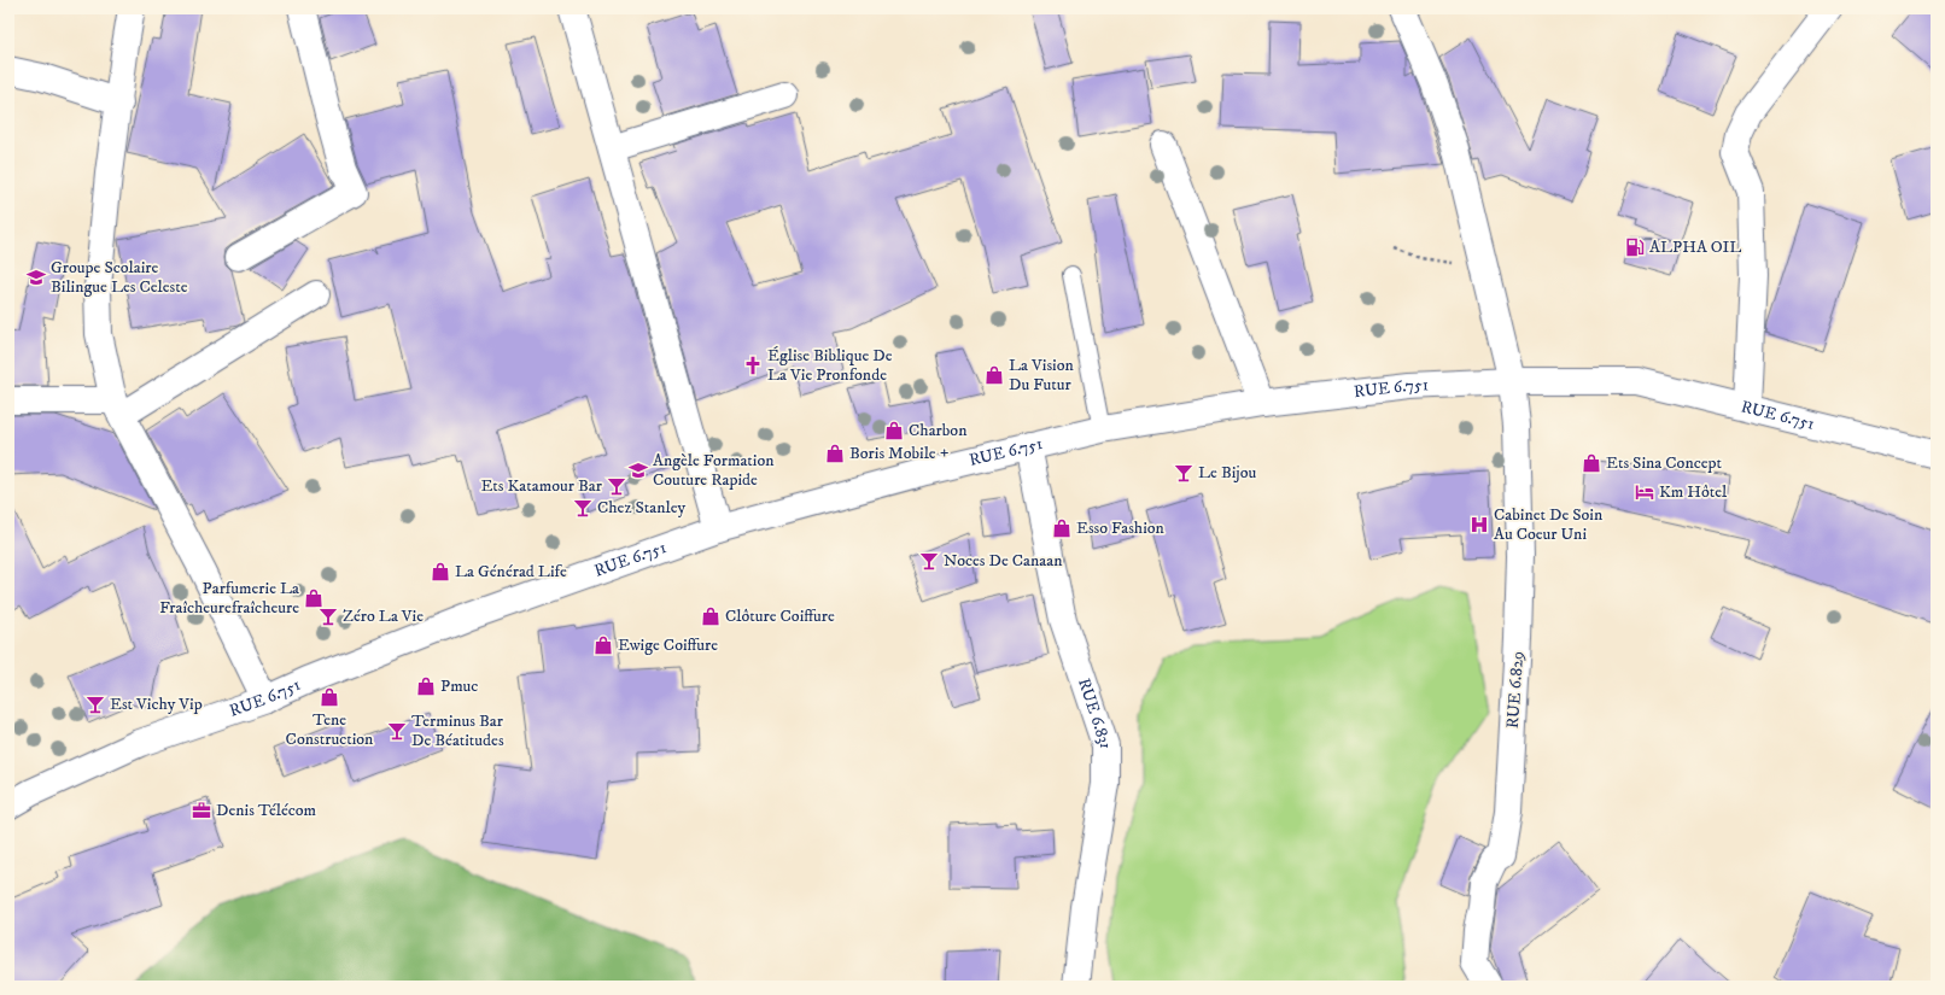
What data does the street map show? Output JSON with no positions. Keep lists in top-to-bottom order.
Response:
{
  "streets": {
    "street": ["RUE 6.751", "RUE 6.829", "RUE 6.831"]
  },
  "crossings": [
    ["RUE 6.751", "RUE 6.829"],
    ["RUE 6.751", "RUE 6.831"]
  ],
  "places": {
    "fuel station": ["ALPHA OIL"],
    "school or university": ["Groupe Scolaire Bilingue Les Celeste", "Angèle Formation Couture Rapide"],
    "church": ["Église Biblique De La Vie Pronfonde"],
    "shop": [
      "La Vision Du Futur",
      "Charbon",
      "Boris Mobile +",
      "Ets Sina Concept",
      "Esso Fashion",
      "La Générad Life",
      "Parfumerie La Fraîcheurefraîcheure",
      "Clôture Coiffure",
      "Ewige Coiffure",
      "Pmuc",
      "Tene Construction"
    ],
    "bar": [
      "Le Bijou",
      "Ets Katamour Bar",
      "Chez Stanley",
      "Noces De Canaan",
      "Zéro La Vie",
      "Est Vichy Vip",
      "Terminus Bar De Béatitudes"
    ],
    "hotel": ["Km Hôtel"],
    "hospital": ["Cabinet De Soin Au Coeur Uni"],
    "office": ["Denis Télécom"]
  }
}
